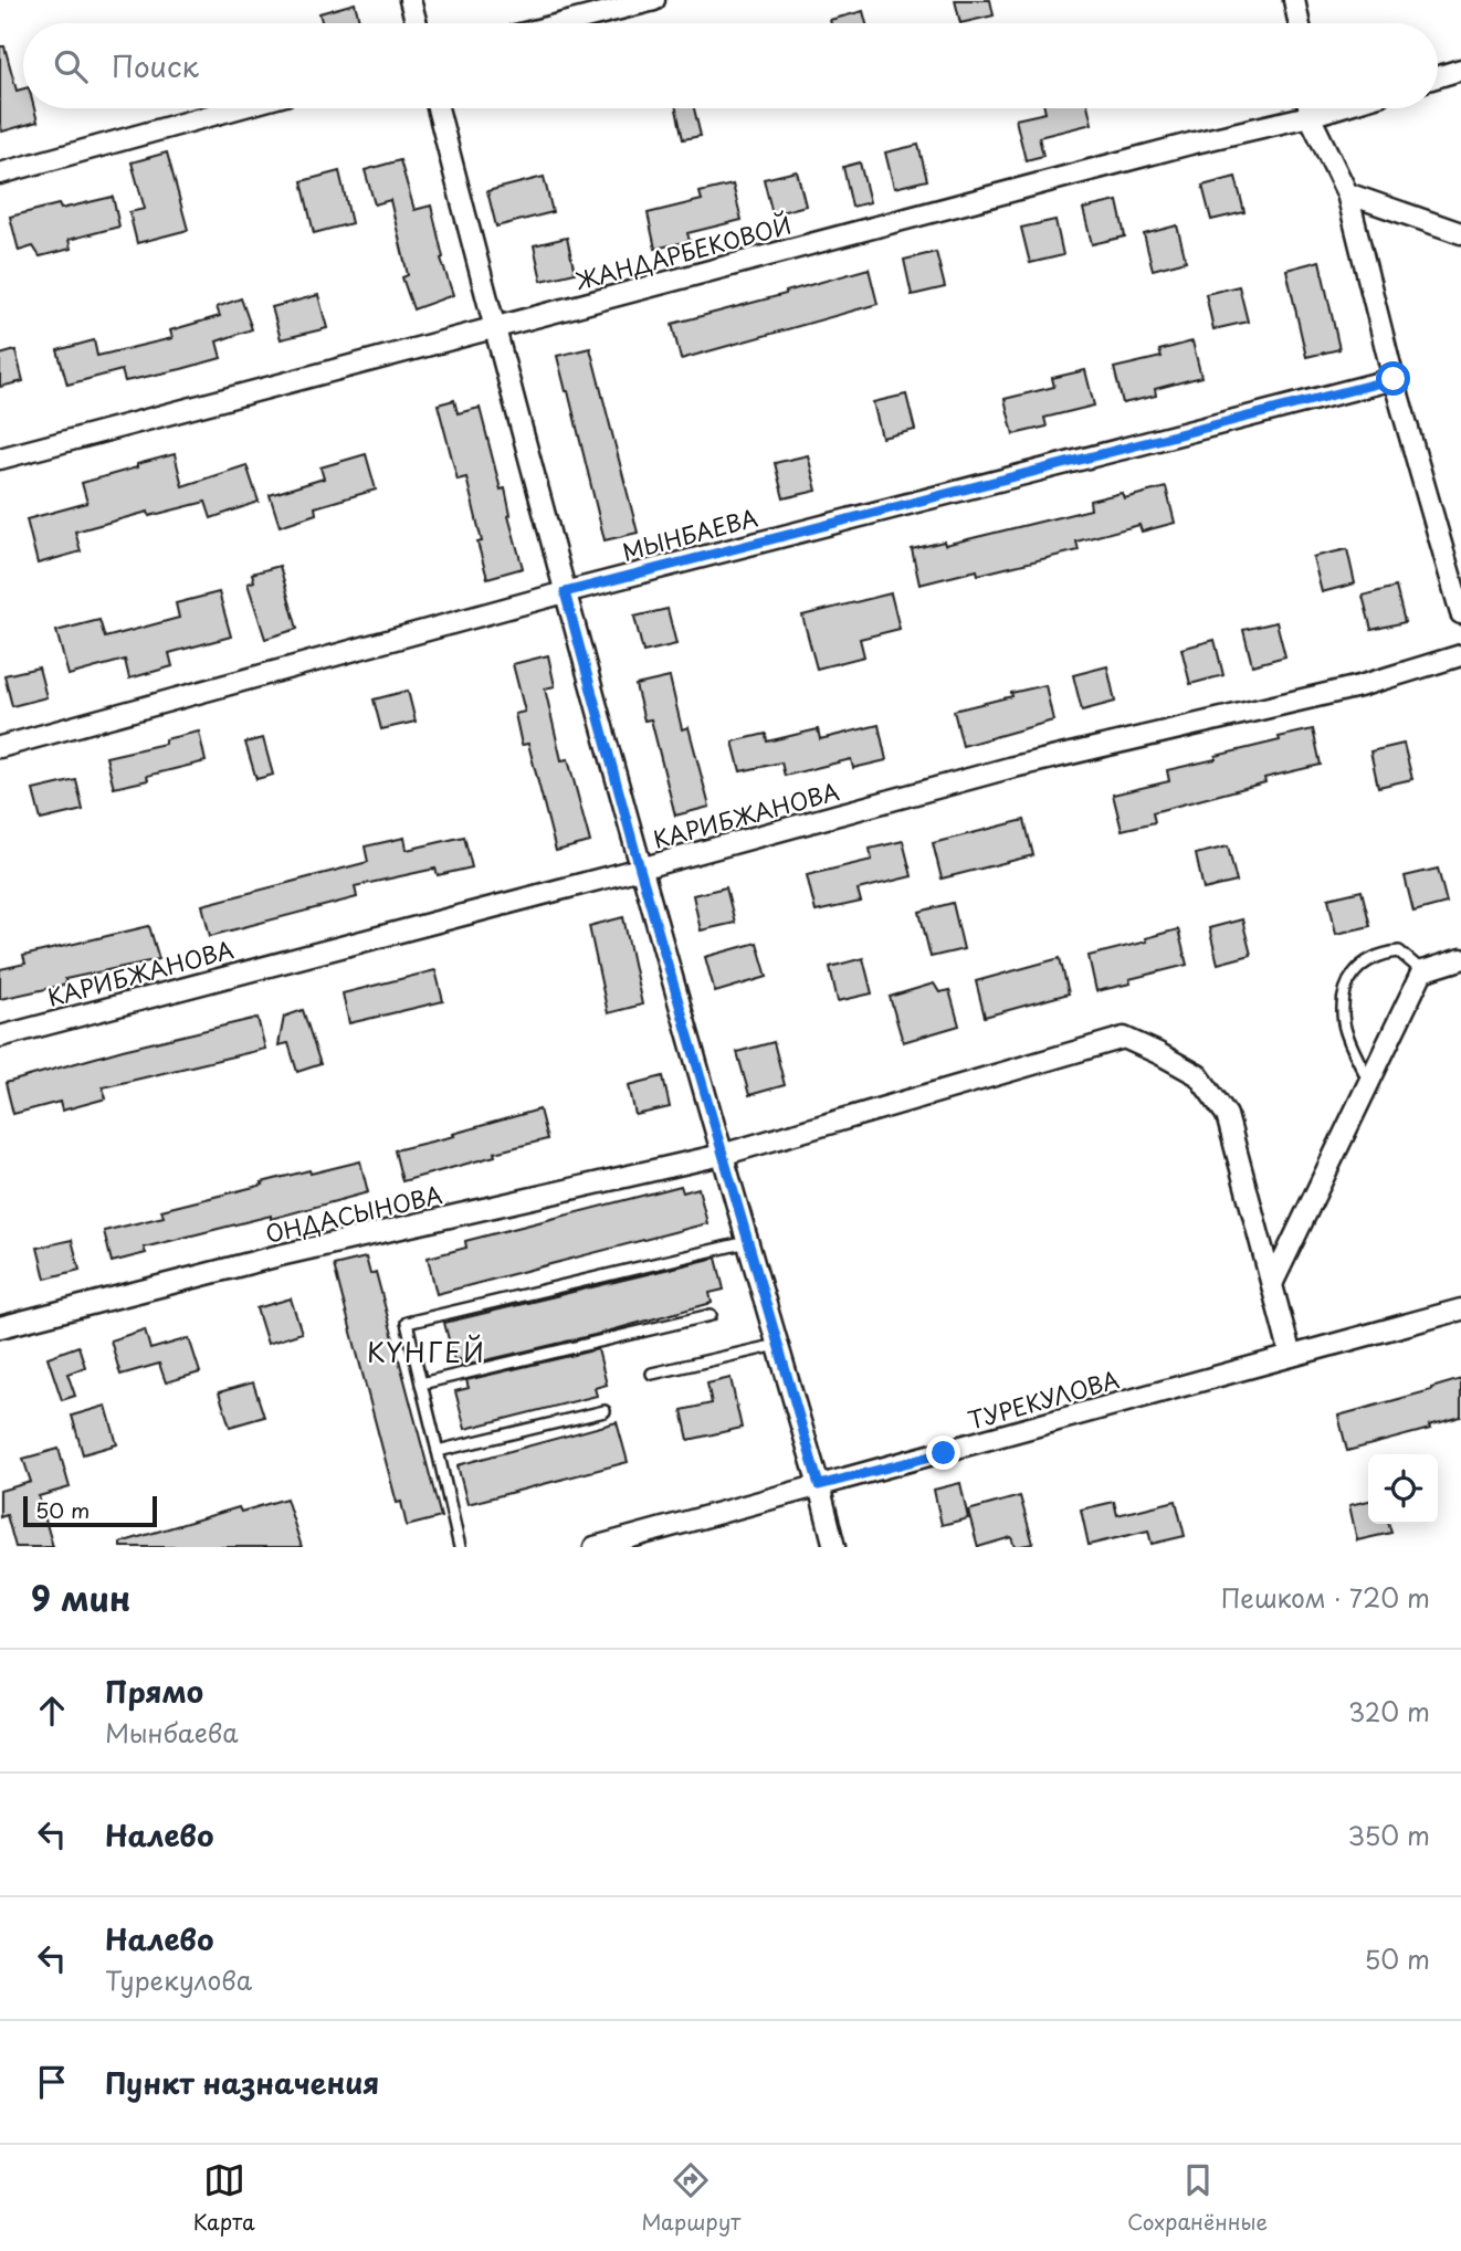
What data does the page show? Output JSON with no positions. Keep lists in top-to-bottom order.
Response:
{
  "streets": {
    "street": [
      "ЖАНДАРБЕКОВОЙ",
      "МЫНБАЕВА",
      "КАРИБЖАНОВА",
      "ОНДАСЫНОВА",
      "ТУРЕКУЛОВА"
    ]
  },
  "crossings": [
    ["ОНДАСЫНОВА", "ТУРЕКУЛОВА"]
  ],
  "districts": ["КҮНГЕЙ"],
  "scale_bar": "50 m",
  "page": {
    "search": "Поиск",
    "scale": "50 m",
    "heading": ["9 мин", "Пешком · 720 m"],
    "list": [
      ["Прямо", "Мынбаева", "320 m"],
      ["Налево", "350 m"],
      ["Налево", "Турекулова", "50 m"],
      "Пункт назначения"
    ],
    "nav": ["Карта", "Маршрут", "Сохранённые"]
  }
}
